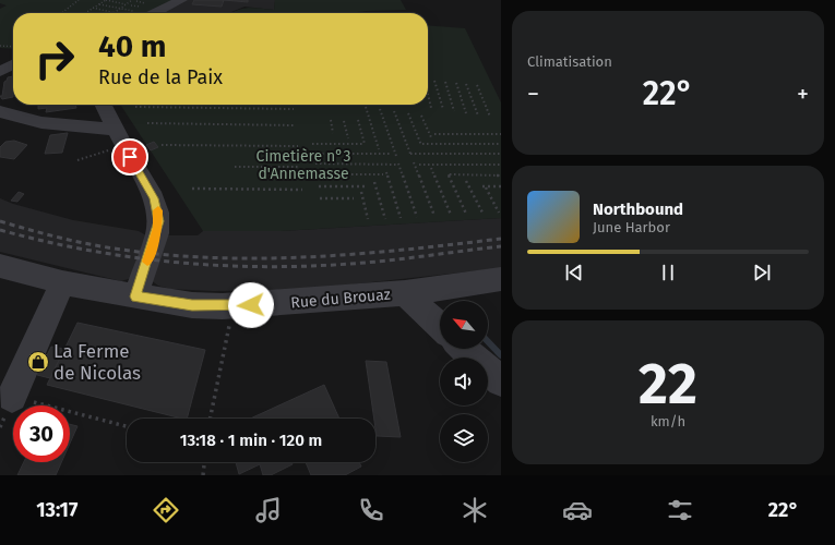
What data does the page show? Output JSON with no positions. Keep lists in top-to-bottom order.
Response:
{
  "streets": {
    "street": ["Rue du Brouaz"]
  },
  "parks": ["Cimetière n°3 d'Annemasse"],
  "places": {
    "shop": ["La Ferme de Nicolas"]
  },
  "north": "top left",
  "page": {
    "tile": [
      "Climatisation",
      ["22", "km/h"]
    ],
    "turn": ["40 m", "Rue de la Paix"],
    "heat": ["−", "22°", "+"],
    "song": ["Northbound", "June Harbor"],
    "limit": "30",
    "trip": "13:18 · 1 min · 120 m",
    "tabs": ["13:17", "22°"]
  }
}
